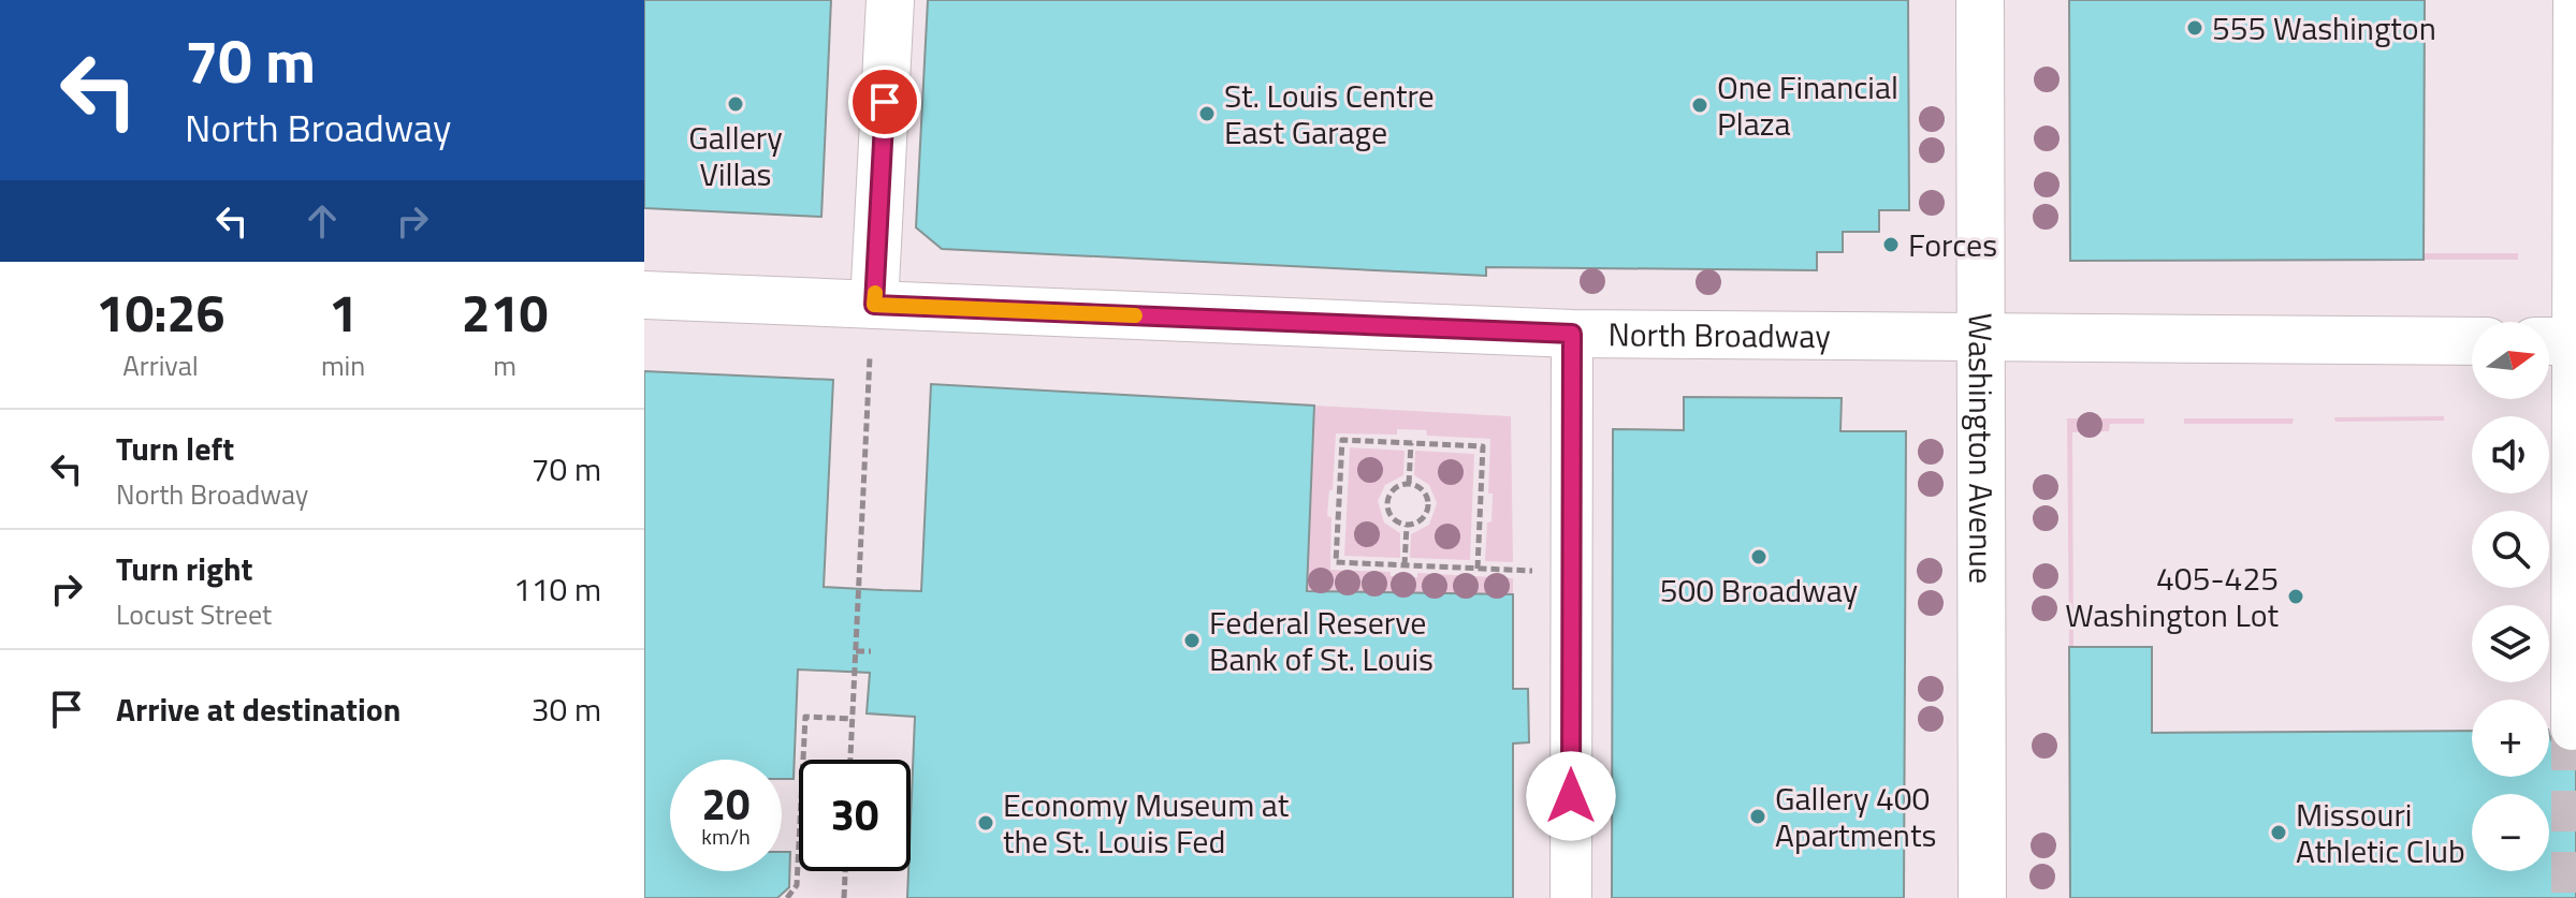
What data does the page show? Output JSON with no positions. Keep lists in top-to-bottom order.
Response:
{
  "streets": {
    "main road": ["North Broadway", "Washington Avenue"]
  },
  "crossings": [
    ["North Broadway", "Washington Avenue"]
  ],
  "places": [
    "555 Washington",
    "Gallery Villas",
    "One Financial Plaza",
    "St. Louis Centre East Garage",
    "Forces",
    "500 Broadway",
    "405-425 Washington Lot",
    "Federal Reserve Bank of St. Louis",
    "Gallery 400 Apartments",
    "Economy Museum at the St. Louis Fed",
    "Missouri Athletic Club"
  ],
  "north": "right",
  "page": {
    "turn": ["70 m", "North Broadway"],
    "eta": [
      "10:26",
      "Arrival",
      "1",
      "min",
      "210",
      "m"
    ],
    "map_buttons": ["+", "−"],
    "list": [
      {
        "name": "Turn left",
        "note": "North Broadway",
        "value": "70 m"
      },
      {
        "name": "Turn right",
        "note": "Locust Street",
        "value": "110 m"
      },
      {
        "name": "Arrive at destination",
        "value": "30 m"
      }
    ],
    "speed": "20 km/h",
    "limit": "30"
  }
}
